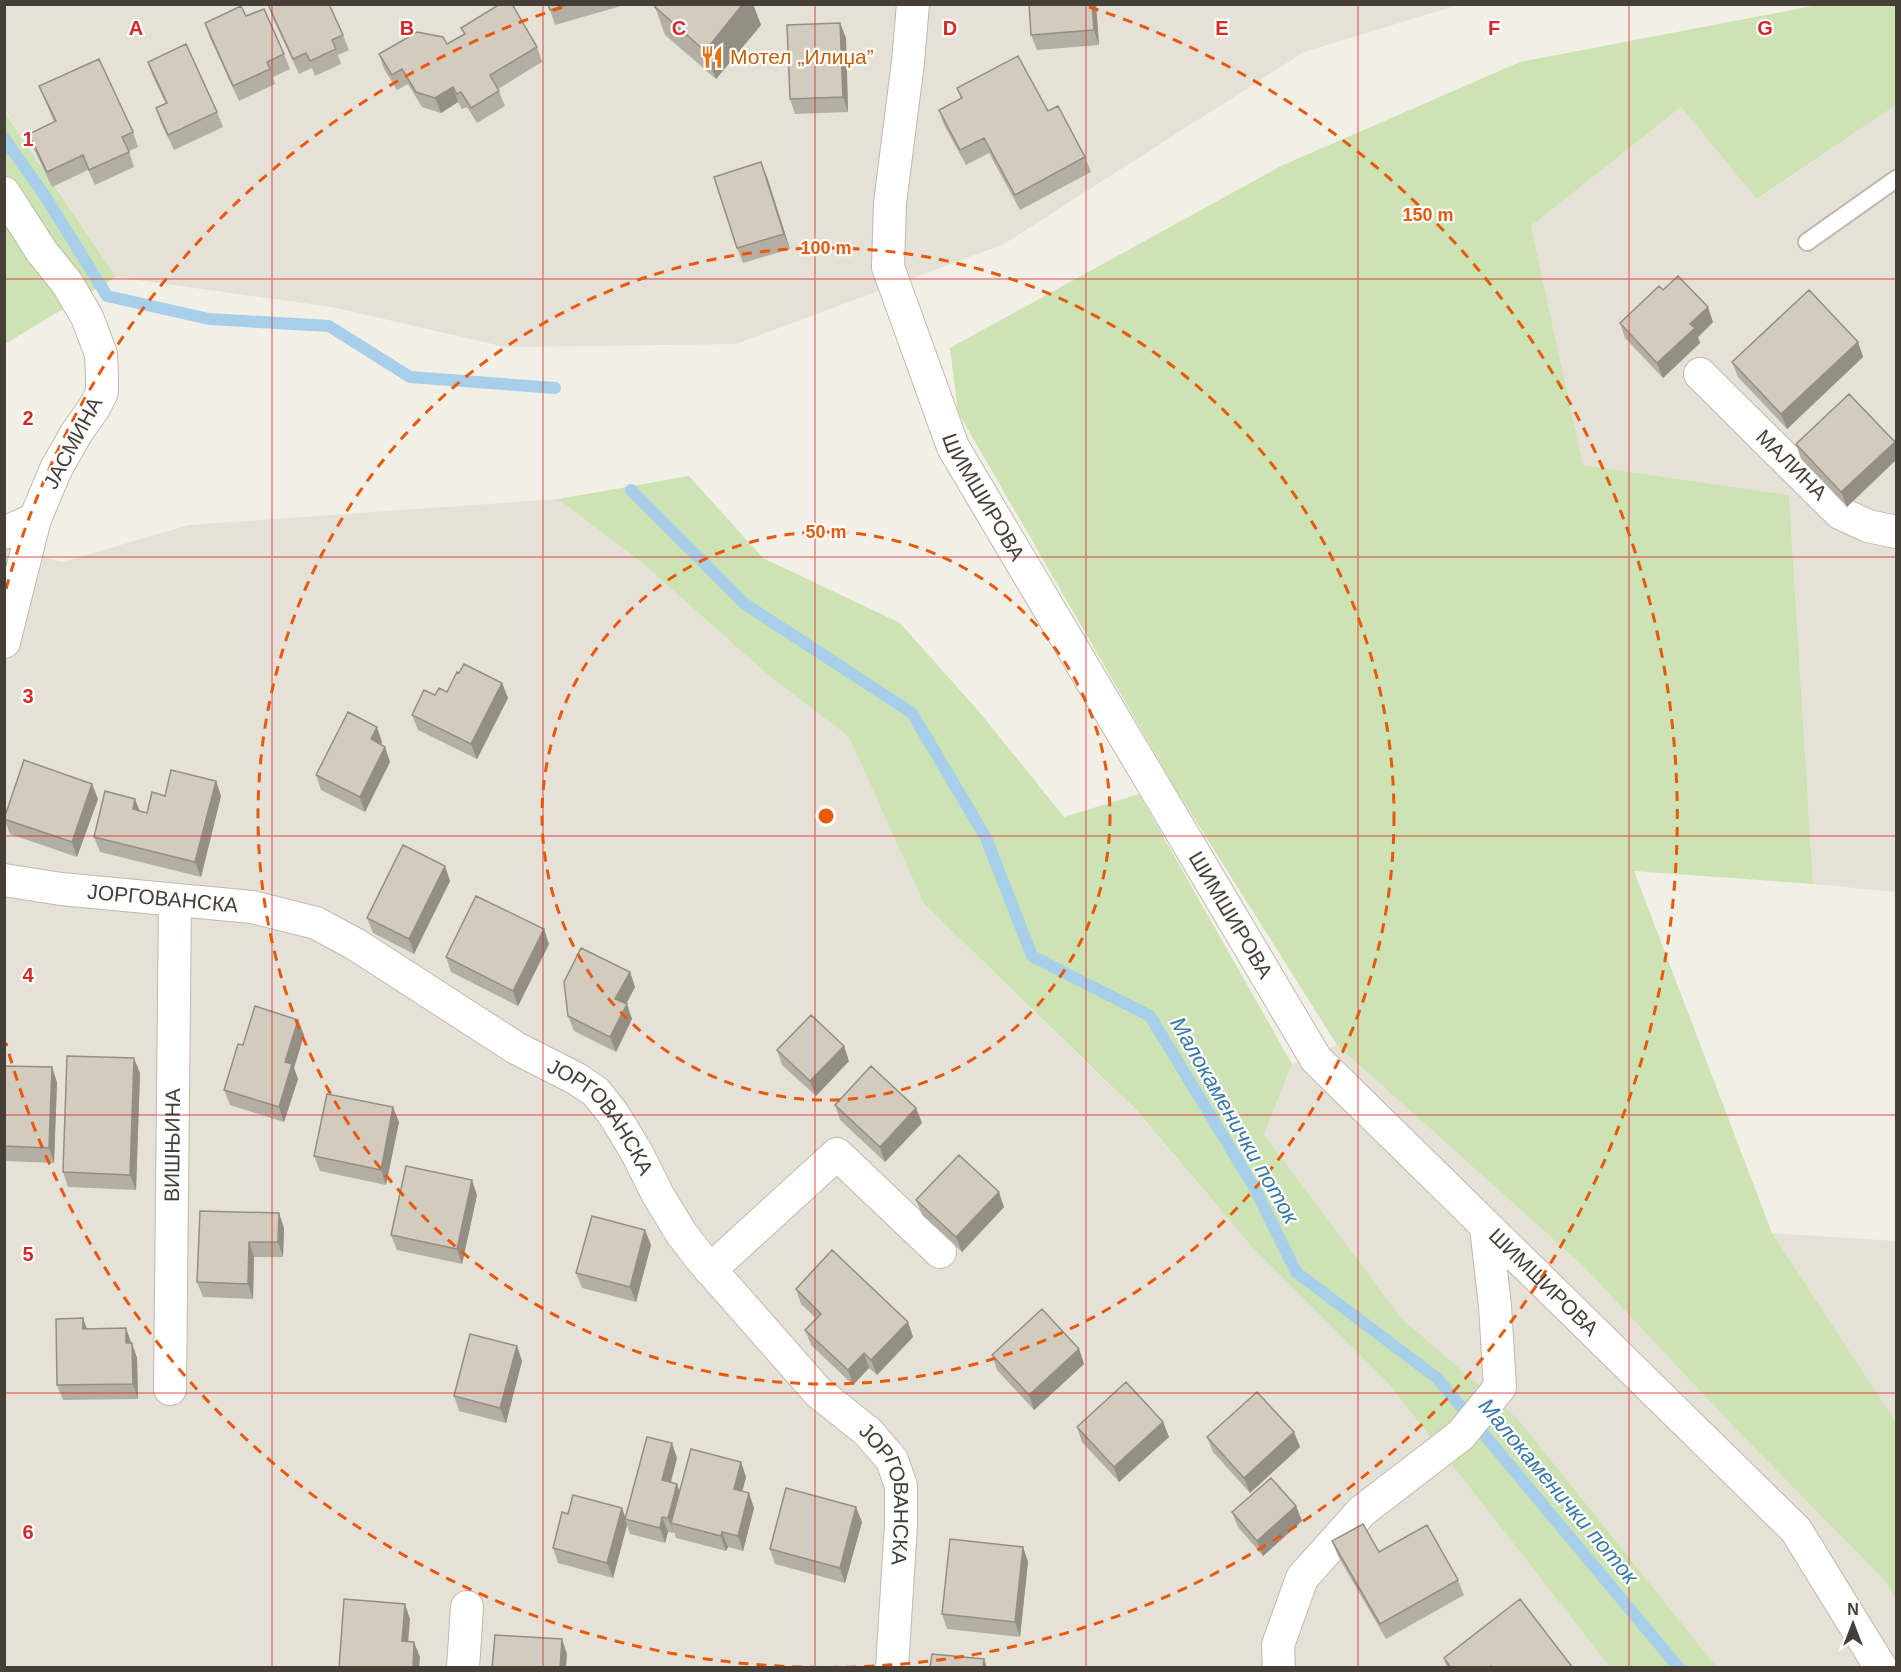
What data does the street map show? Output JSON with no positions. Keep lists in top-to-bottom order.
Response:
{
  "streets": {
    "street": [
      "ЈАСМИНА",
      "МАЛИНА",
      "ШИМШИРОВА",
      "ЈОРГОВАНСКА",
      "ВИШЊИНА"
    ]
  },
  "crossings": [
    ["ЈОРГОВАНСКА", "ВИШЊИНА"]
  ],
  "water": ["Малокаменички поток"],
  "places": {
    "restaurant": ["Мотел „Илиџа”"]
  },
  "north": "top",
  "grid": {
    "columns": [
      "A",
      "B",
      "C",
      "D",
      "E",
      "F",
      "G"
    ],
    "rows": [
      "1",
      "2",
      "3",
      "4",
      "5",
      "6"
    ]
  },
  "rings": ["150 m", "100 m", "50 m"]
}
